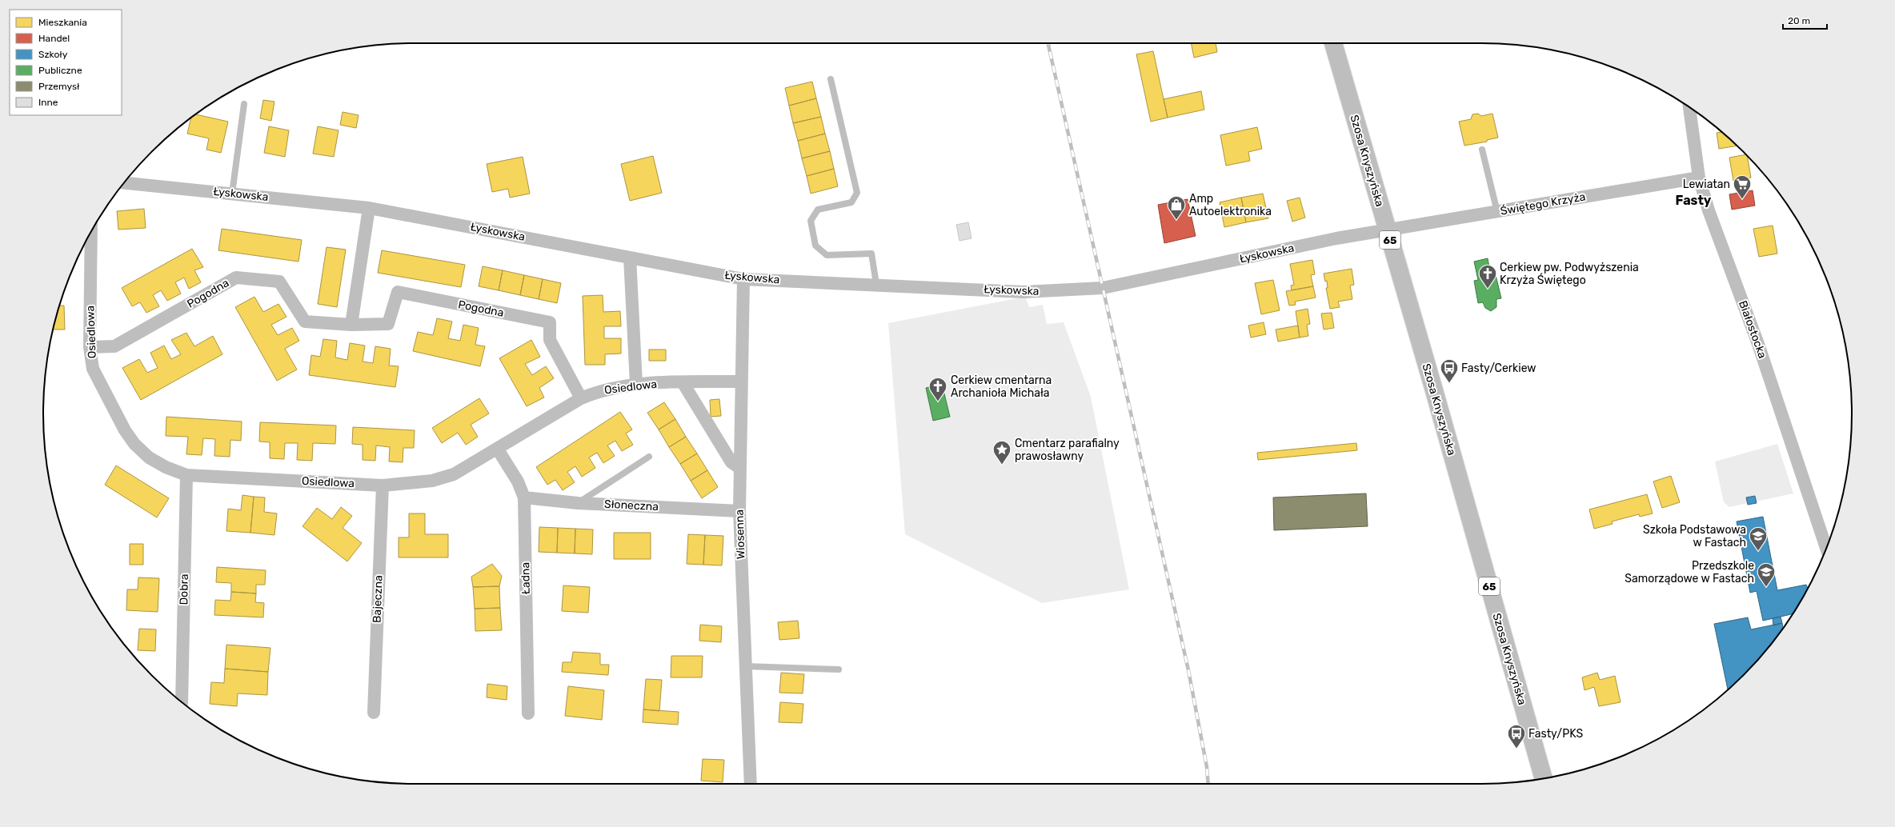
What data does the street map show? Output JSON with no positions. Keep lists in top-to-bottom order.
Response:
{
  "streets": {
    "main road": ["Szosa Knyszyńska", "65"],
    "street": [
      "Łyskowska",
      "Świętego Krzyża",
      "Pogodna",
      "Białostocka",
      "Osiedlowa",
      "Słoneczna",
      "Wiosenna",
      "Ładna",
      "Dobra",
      "Bajeczna"
    ]
  },
  "crossings": [
    ["Szosa Knyszyńska", "Łyskowska"],
    ["Szosa Knyszyńska", "Świętego Krzyża"],
    ["Łyskowska", "Świętego Krzyża"],
    ["Łyskowska", "Wiosenna"],
    ["Świętego Krzyża", "Białostocka"],
    ["Pogodna", "Osiedlowa"],
    ["Osiedlowa", "Wiosenna"],
    ["Osiedlowa", "Ładna"],
    ["Osiedlowa", "Dobra"],
    ["Osiedlowa", "Bajeczna"],
    ["Słoneczna", "Wiosenna"],
    ["Słoneczna", "Ładna"]
  ],
  "districts": ["Fasty"],
  "places": {
    "supermarket": ["Lewiatan"],
    "shop": ["Amp Autoelektronika"],
    "church": ["Cerkiew pw. Podwyższenia Krzyża Świętego", "Cerkiew cmentarna Archanioła Michała"],
    "bus stop": ["Fasty/Cerkiew", "Fasty/PKS"],
    "place": ["Cmentarz parafialny prawosławny"],
    "school or university": ["Szkoła Podstawowa w Fastach", "Przedszkole Samorządowe w Fastach"]
  },
  "legend": [
    "Mieszkania",
    "Handel",
    "Szkoły",
    "Publiczne",
    "Przemysł",
    "Inne"
  ],
  "scale_bar": "20 m"
}
